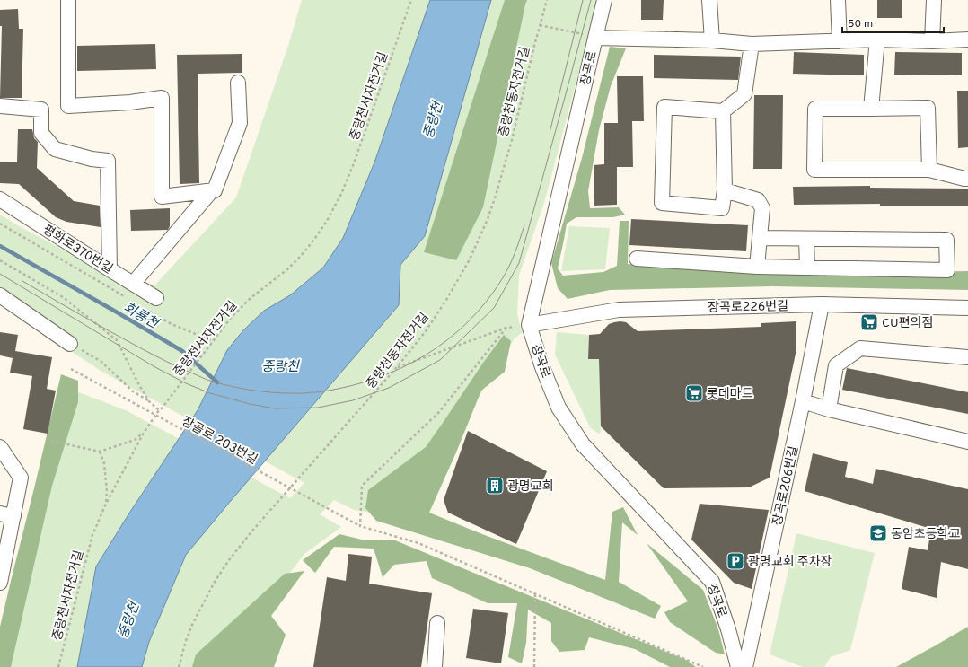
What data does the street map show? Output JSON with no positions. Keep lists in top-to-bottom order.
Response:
{
  "streets": {
    "street": [
      "장곡로",
      "평화로370번길",
      "장곡로226번길",
      "장곡로206번길"
    ],
    "path": ["중랑천동자전거길", "중랑천서자전거길", "장골로 203번길"]
  },
  "crossings": [
    ["장곡로", "장곡로226번길"],
    ["장곡로226번길", "장곡로206번길"]
  ],
  "water": ["중랑천", "회룡천"],
  "places": {
    "supermarket": ["CU편의점", "롯데마트"],
    "building": ["광명교회"],
    "school or university": ["동암초등학교"],
    "parking": ["광명교회 주차장"]
  },
  "scale_bar": "50 m"
}
